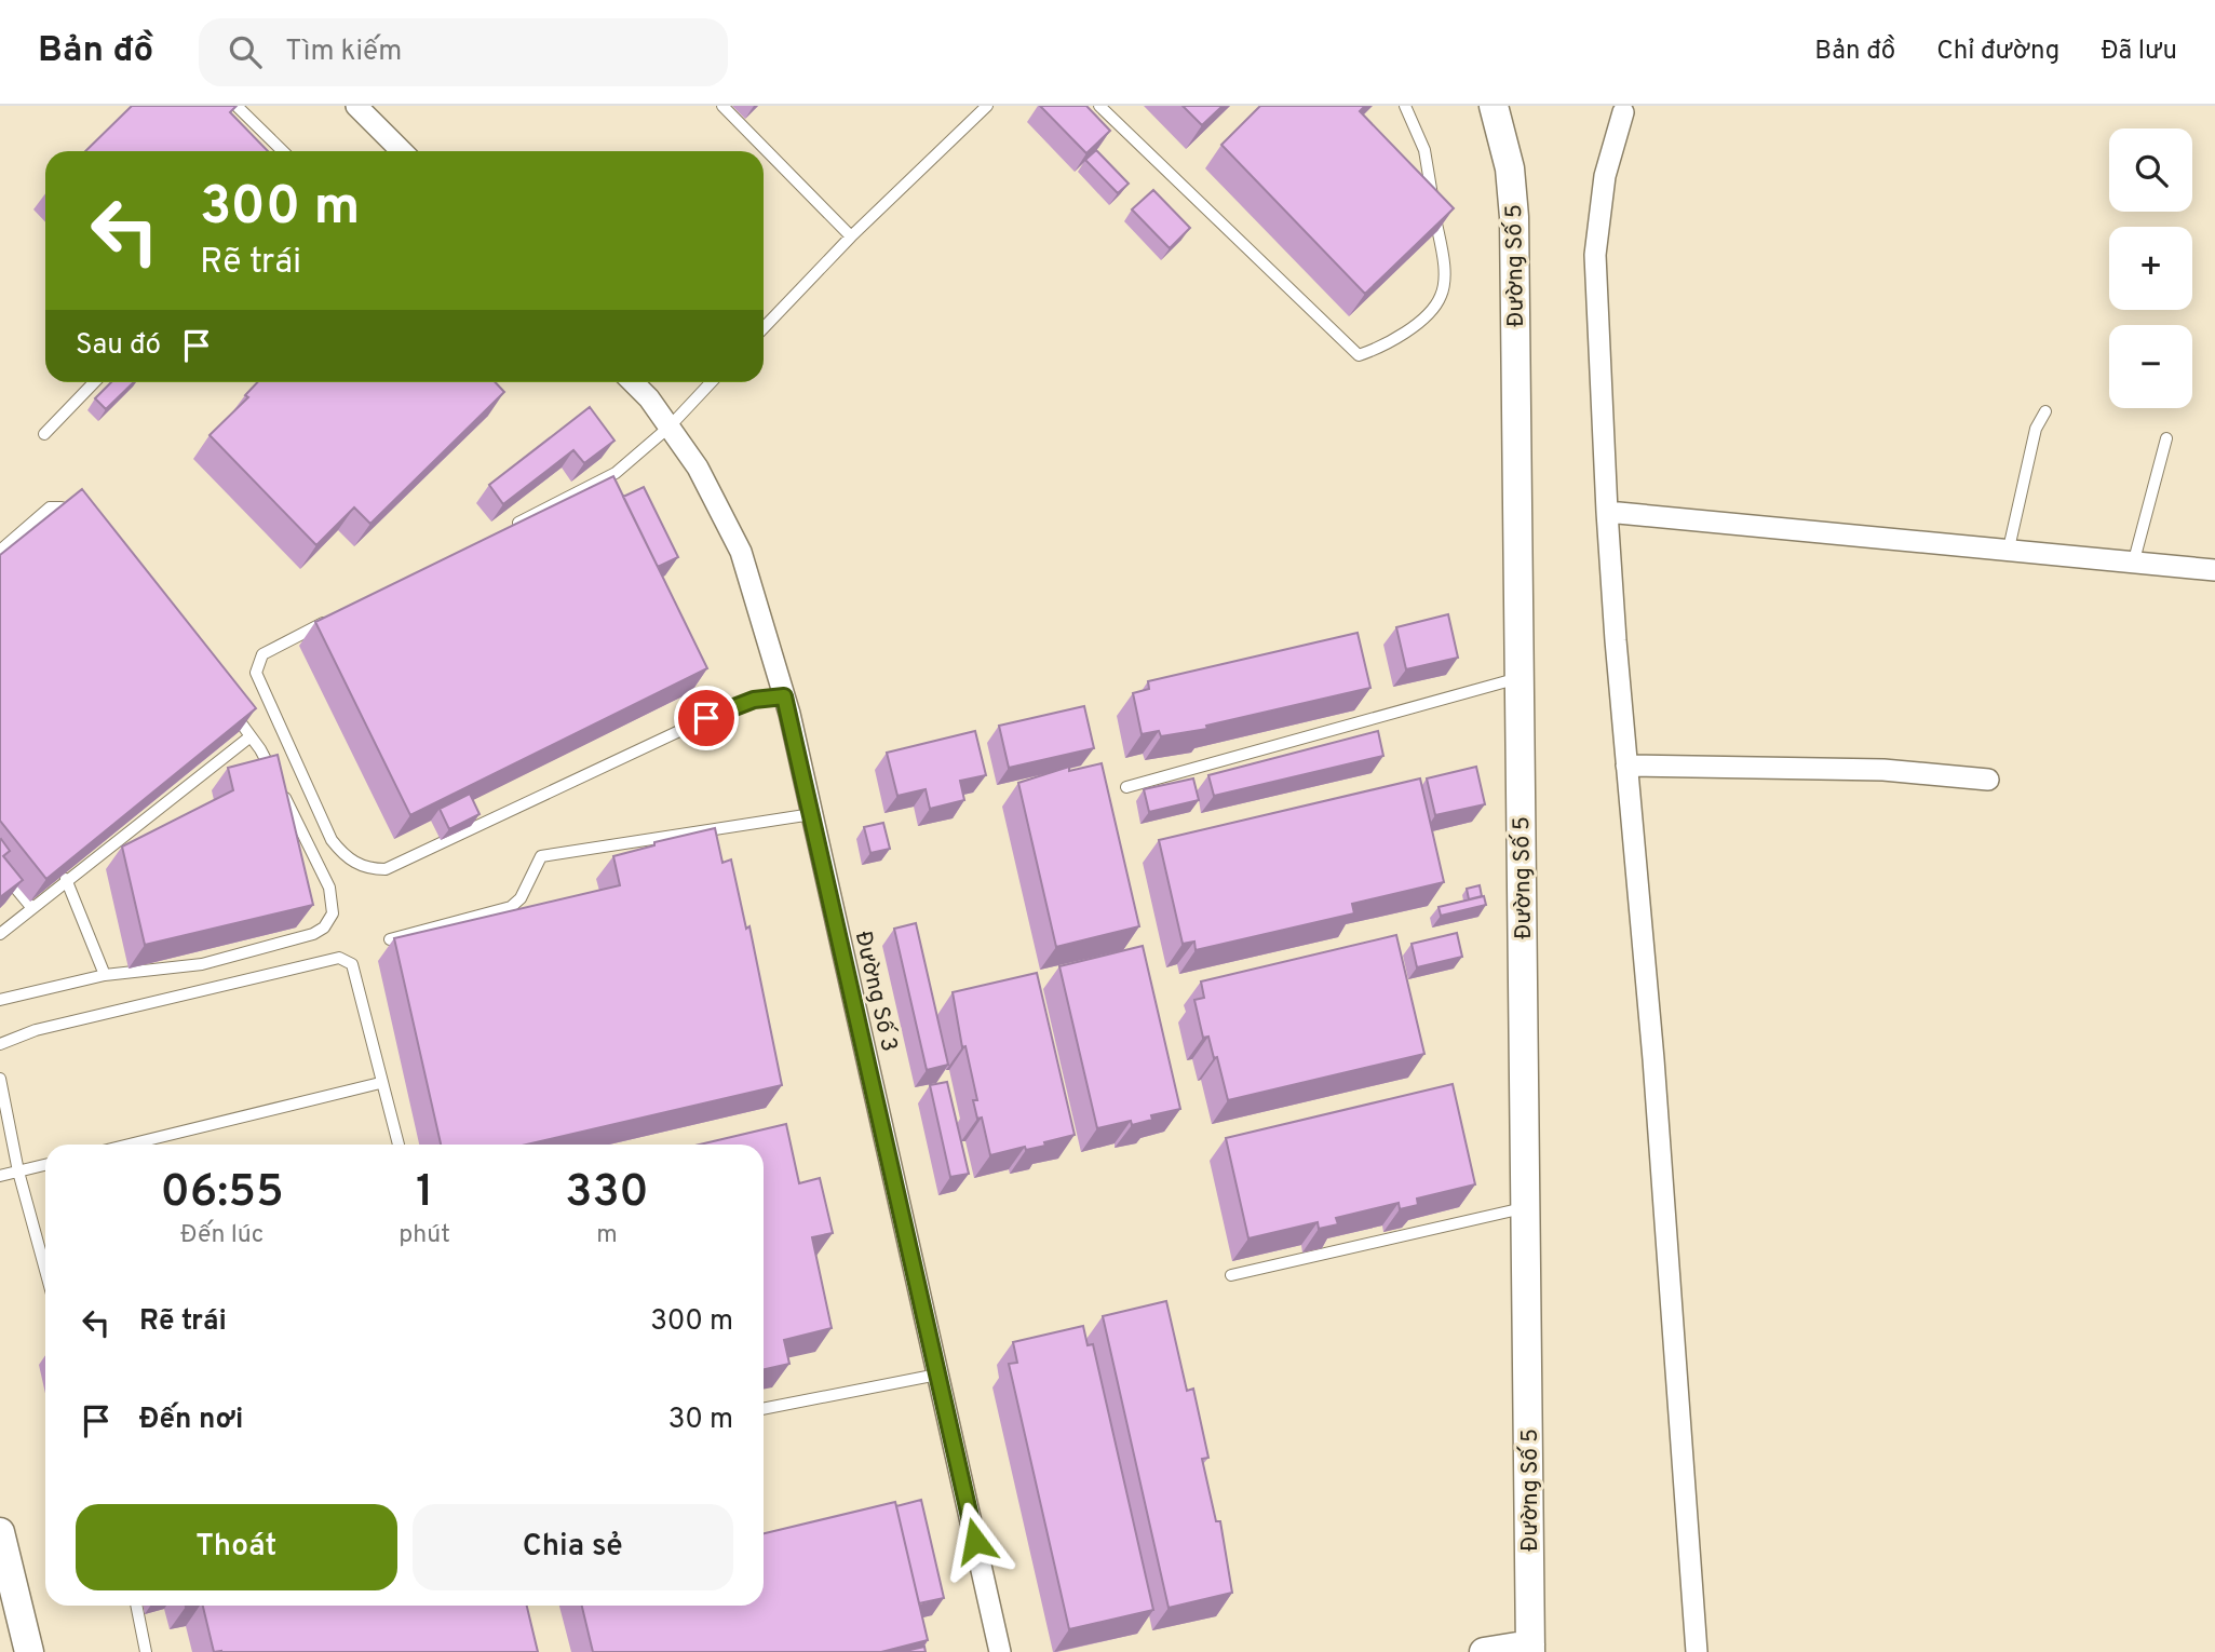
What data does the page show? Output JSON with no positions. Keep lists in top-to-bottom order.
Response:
{
  "streets": {
    "street": ["Đường Số 5", "Đường Số 3"]
  },
  "page": {
    "header": "Bản đồ",
    "search": "Tìm kiếm",
    "nav": ["Bản đồ", "Chỉ đường", "Đã lưu"],
    "map_buttons": ["+", "−"],
    "turn": ["300 m", "Rẽ trái"],
    "then": "Sau đó",
    "eta": [
      "06:55",
      "Đến lúc",
      "1",
      "phút",
      "330",
      "m"
    ],
    "list": [
      {
        "name": "Rẽ trái",
        "value": "300 m"
      },
      {
        "name": "Đến nơi",
        "value": "30 m"
      }
    ],
    "buttons": ["Thoát", "Chia sẻ"]
  }
}
